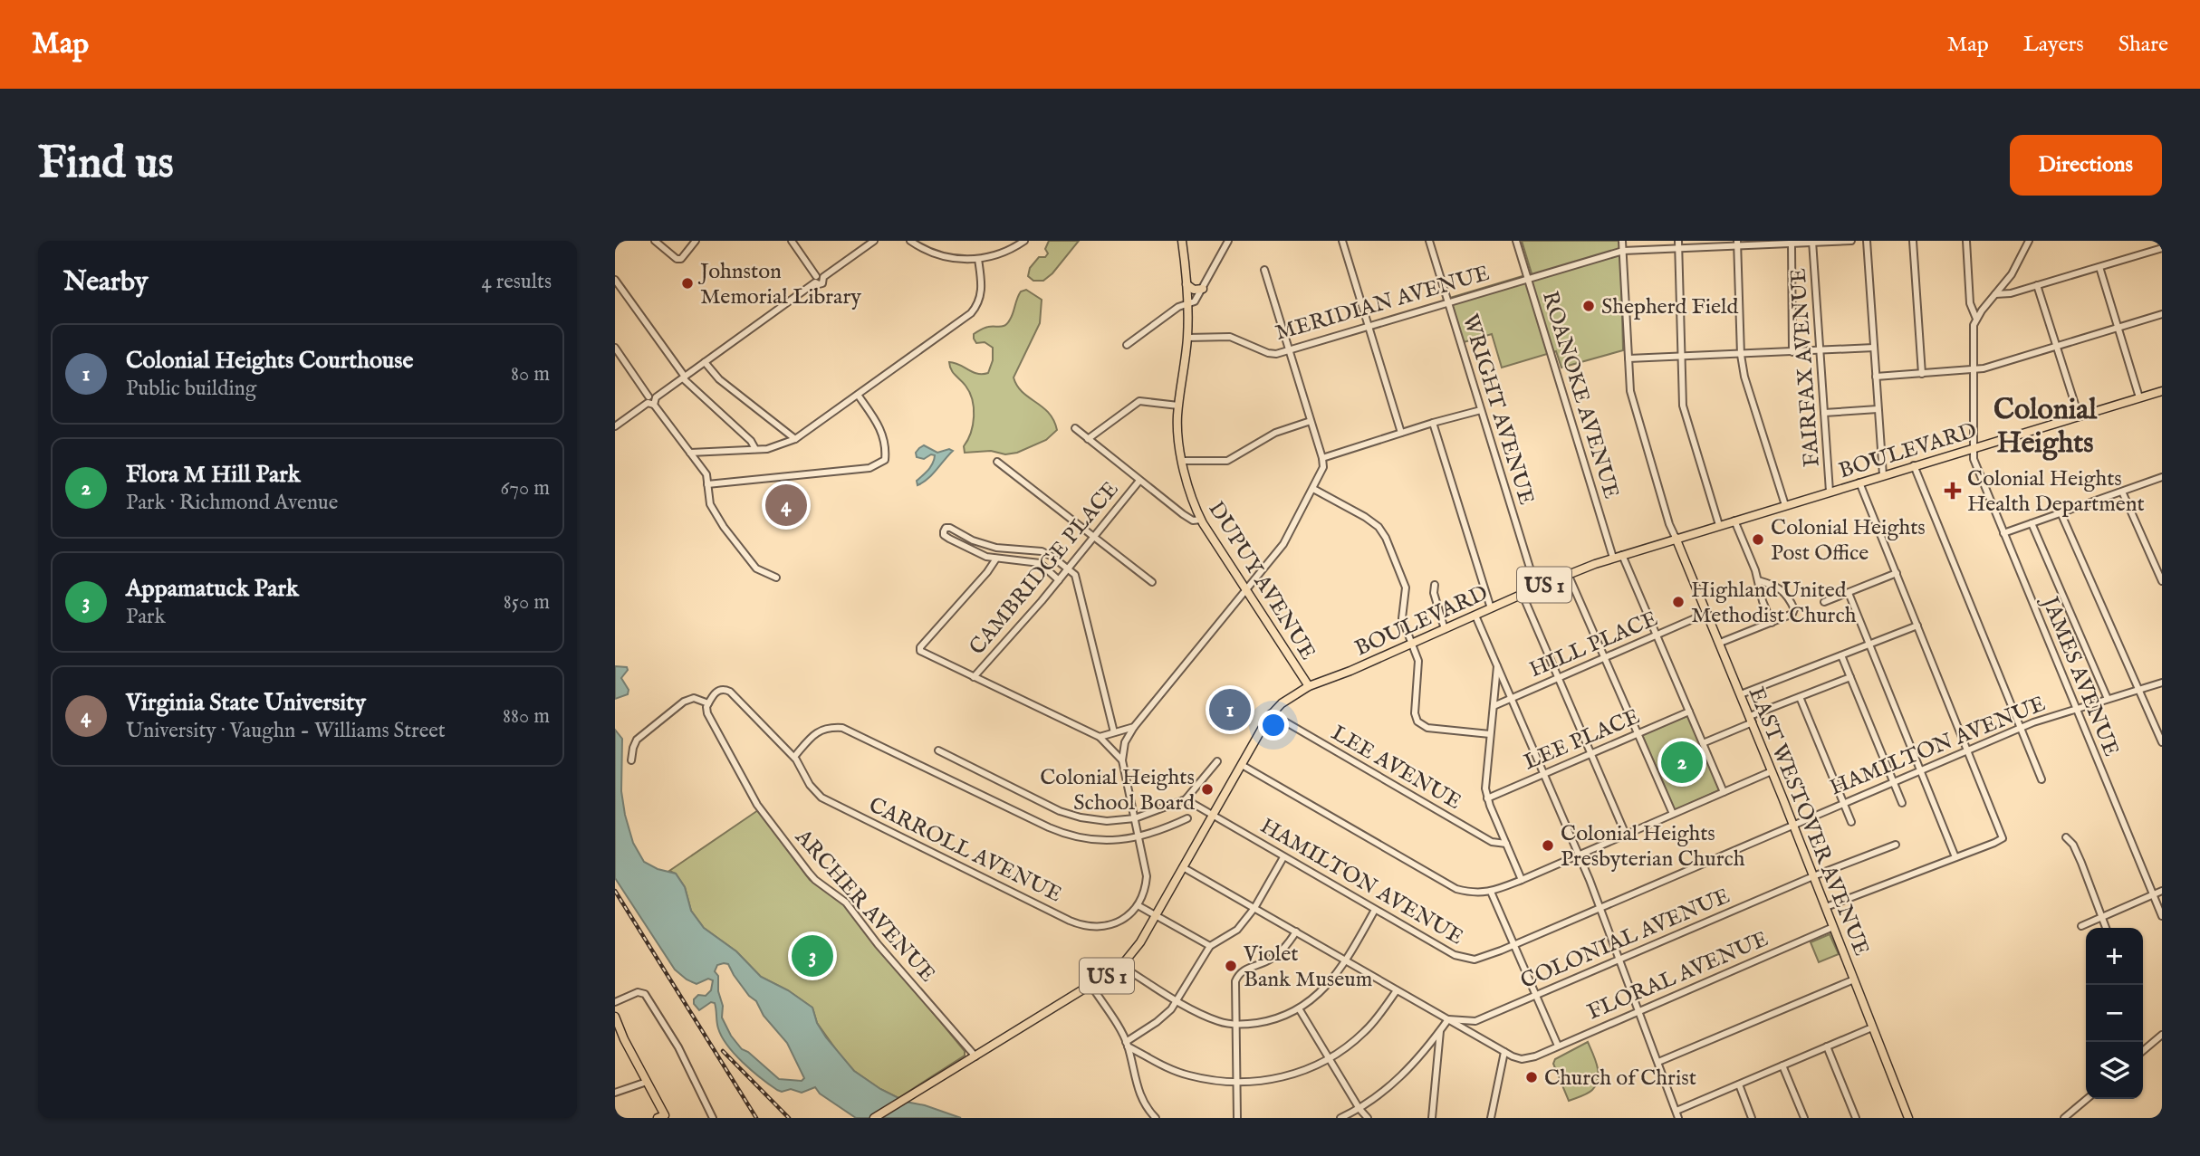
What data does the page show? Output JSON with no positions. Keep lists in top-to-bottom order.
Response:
{
  "streets": {
    "main road": [
      "BOULEVARD",
      "DUPUY AVENUE",
      "US 1",
      "EAST WESTOVER AVENUE"
    ],
    "street": [
      "MERIDIAN AVENUE",
      "FAIRFAX AVENUE",
      "ROANOKE AVENUE",
      "WRIGHT AVENUE",
      "CAMBRIDGE PLACE",
      "HILL PLACE",
      "JAMES AVENUE",
      "LEE PLACE",
      "HAMILTON AVENUE",
      "LEE AVENUE",
      "CARROLL AVENUE",
      "ARCHER AVENUE",
      "COLONIAL AVENUE",
      "FLORAL AVENUE"
    ]
  },
  "crossings": [
    ["MERIDIAN AVENUE", "FAIRFAX AVENUE"],
    ["MERIDIAN AVENUE", "ROANOKE AVENUE"],
    ["MERIDIAN AVENUE", "WRIGHT AVENUE"],
    ["MERIDIAN AVENUE", "DUPUY AVENUE"],
    ["FAIRFAX AVENUE", "BOULEVARD"],
    ["ROANOKE AVENUE", "BOULEVARD"],
    ["WRIGHT AVENUE", "BOULEVARD"],
    ["BOULEVARD", "DUPUY AVENUE"],
    ["BOULEVARD", "JAMES AVENUE"],
    ["BOULEVARD", "HAMILTON AVENUE"],
    ["BOULEVARD", "LEE AVENUE"],
    ["BOULEVARD", "EAST WESTOVER AVENUE"],
    ["BOULEVARD", "ARCHER AVENUE"],
    ["HILL PLACE", "EAST WESTOVER AVENUE"],
    ["JAMES AVENUE", "HAMILTON AVENUE"],
    ["HAMILTON AVENUE", "EAST WESTOVER AVENUE"],
    ["EAST WESTOVER AVENUE", "COLONIAL AVENUE"],
    ["EAST WESTOVER AVENUE", "FLORAL AVENUE"],
    ["CARROLL AVENUE", "ARCHER AVENUE"]
  ],
  "districts": ["Colonial Heights"],
  "places": {
    "other": [
      "Johnston Memorial Library",
      "Shepherd Field",
      "Colonial Heights Post Office",
      "Highland United Methodist Church",
      "Colonial Heights School Board",
      "Colonial Heights Presbyterian Church",
      "Violet Bank Museum",
      "Church of Christ"
    ],
    "health": ["Colonial Heights Health Department"]
  },
  "page": {
    "header": "Map",
    "nav": ["Map", "Layers", "Share"],
    "buttons": "Directions",
    "title": "Find us",
    "heading": ["Nearby", "4 results"],
    "list": [
      {
        "mark": "1",
        "name": "Colonial Heights Courthouse",
        "note": "Public building",
        "value": "80 m"
      },
      {
        "mark": "2",
        "name": "Flora M Hill Park",
        "note": "Park · Richmond Avenue",
        "value": "670 m"
      },
      {
        "mark": "3",
        "name": "Appamatuck Park",
        "note": "Park",
        "value": "850 m"
      },
      {
        "mark": "4",
        "name": "Virginia State University",
        "note": "University · Vaughn - Williams Street",
        "value": "880 m"
      }
    ],
    "pins": [
      "4",
      "1",
      "2",
      "3"
    ],
    "map_buttons": ["+", "−"]
  }
}
